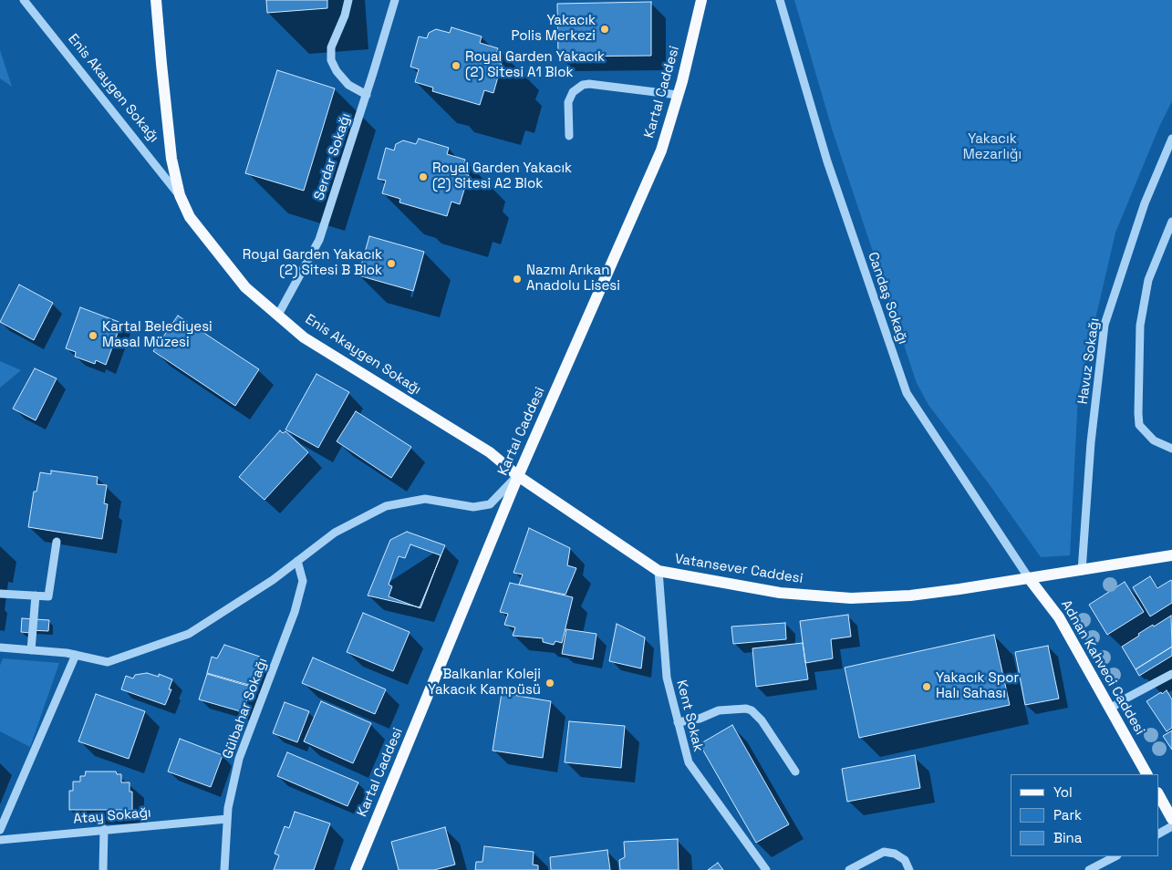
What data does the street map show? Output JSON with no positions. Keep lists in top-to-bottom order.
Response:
{
  "streets": {
    "main road": [
      "Enis Akaygen Sokağı",
      "Kartal Caddesi",
      "Vatansever Caddesi",
      "Adnan Kahveci Caddesi"
    ],
    "street": [
      "Serdar Sokağı",
      "Candaş Sokağı",
      "Havuz Sokağı",
      "Gülbahar Sokağı",
      "Kent Sokak",
      "Atay Sokağı"
    ]
  },
  "crossings": [
    ["Enis Akaygen Sokağı", "Kartal Caddesi"],
    ["Enis Akaygen Sokağı", "Serdar Sokağı"],
    ["Enis Akaygen Sokağı", "Vatansever Caddesi"],
    ["Kartal Caddesi", "Vatansever Caddesi"],
    ["Candaş Sokağı", "Vatansever Caddesi"],
    ["Candaş Sokağı", "Adnan Kahveci Caddesi"],
    ["Havuz Sokağı", "Vatansever Caddesi"],
    ["Vatansever Caddesi", "Adnan Kahveci Caddesi"],
    ["Vatansever Caddesi", "Kent Sokak"],
    ["Gülbahar Sokağı", "Atay Sokağı"]
  ],
  "parks": ["Yakacık Mezarlığı"],
  "places": [
    "Yakacık Polis Merkezi",
    "Royal Garden Yakacık (2) Sitesi A1 Blok",
    "Royal Garden Yakacık (2) Sitesi A2 Blok",
    "Royal Garden Yakacık (2) Sitesi B Blok",
    "Nazmı Arıkan Anadolu Lisesi",
    "Kartal Belediyesi Masal Müzesi",
    "Balkanlar Koleji Yakacık Kampüsü",
    "Yakacık Spor Halı Sahası"
  ],
  "legend": ["Yol", "Park", "Bina"]
}
